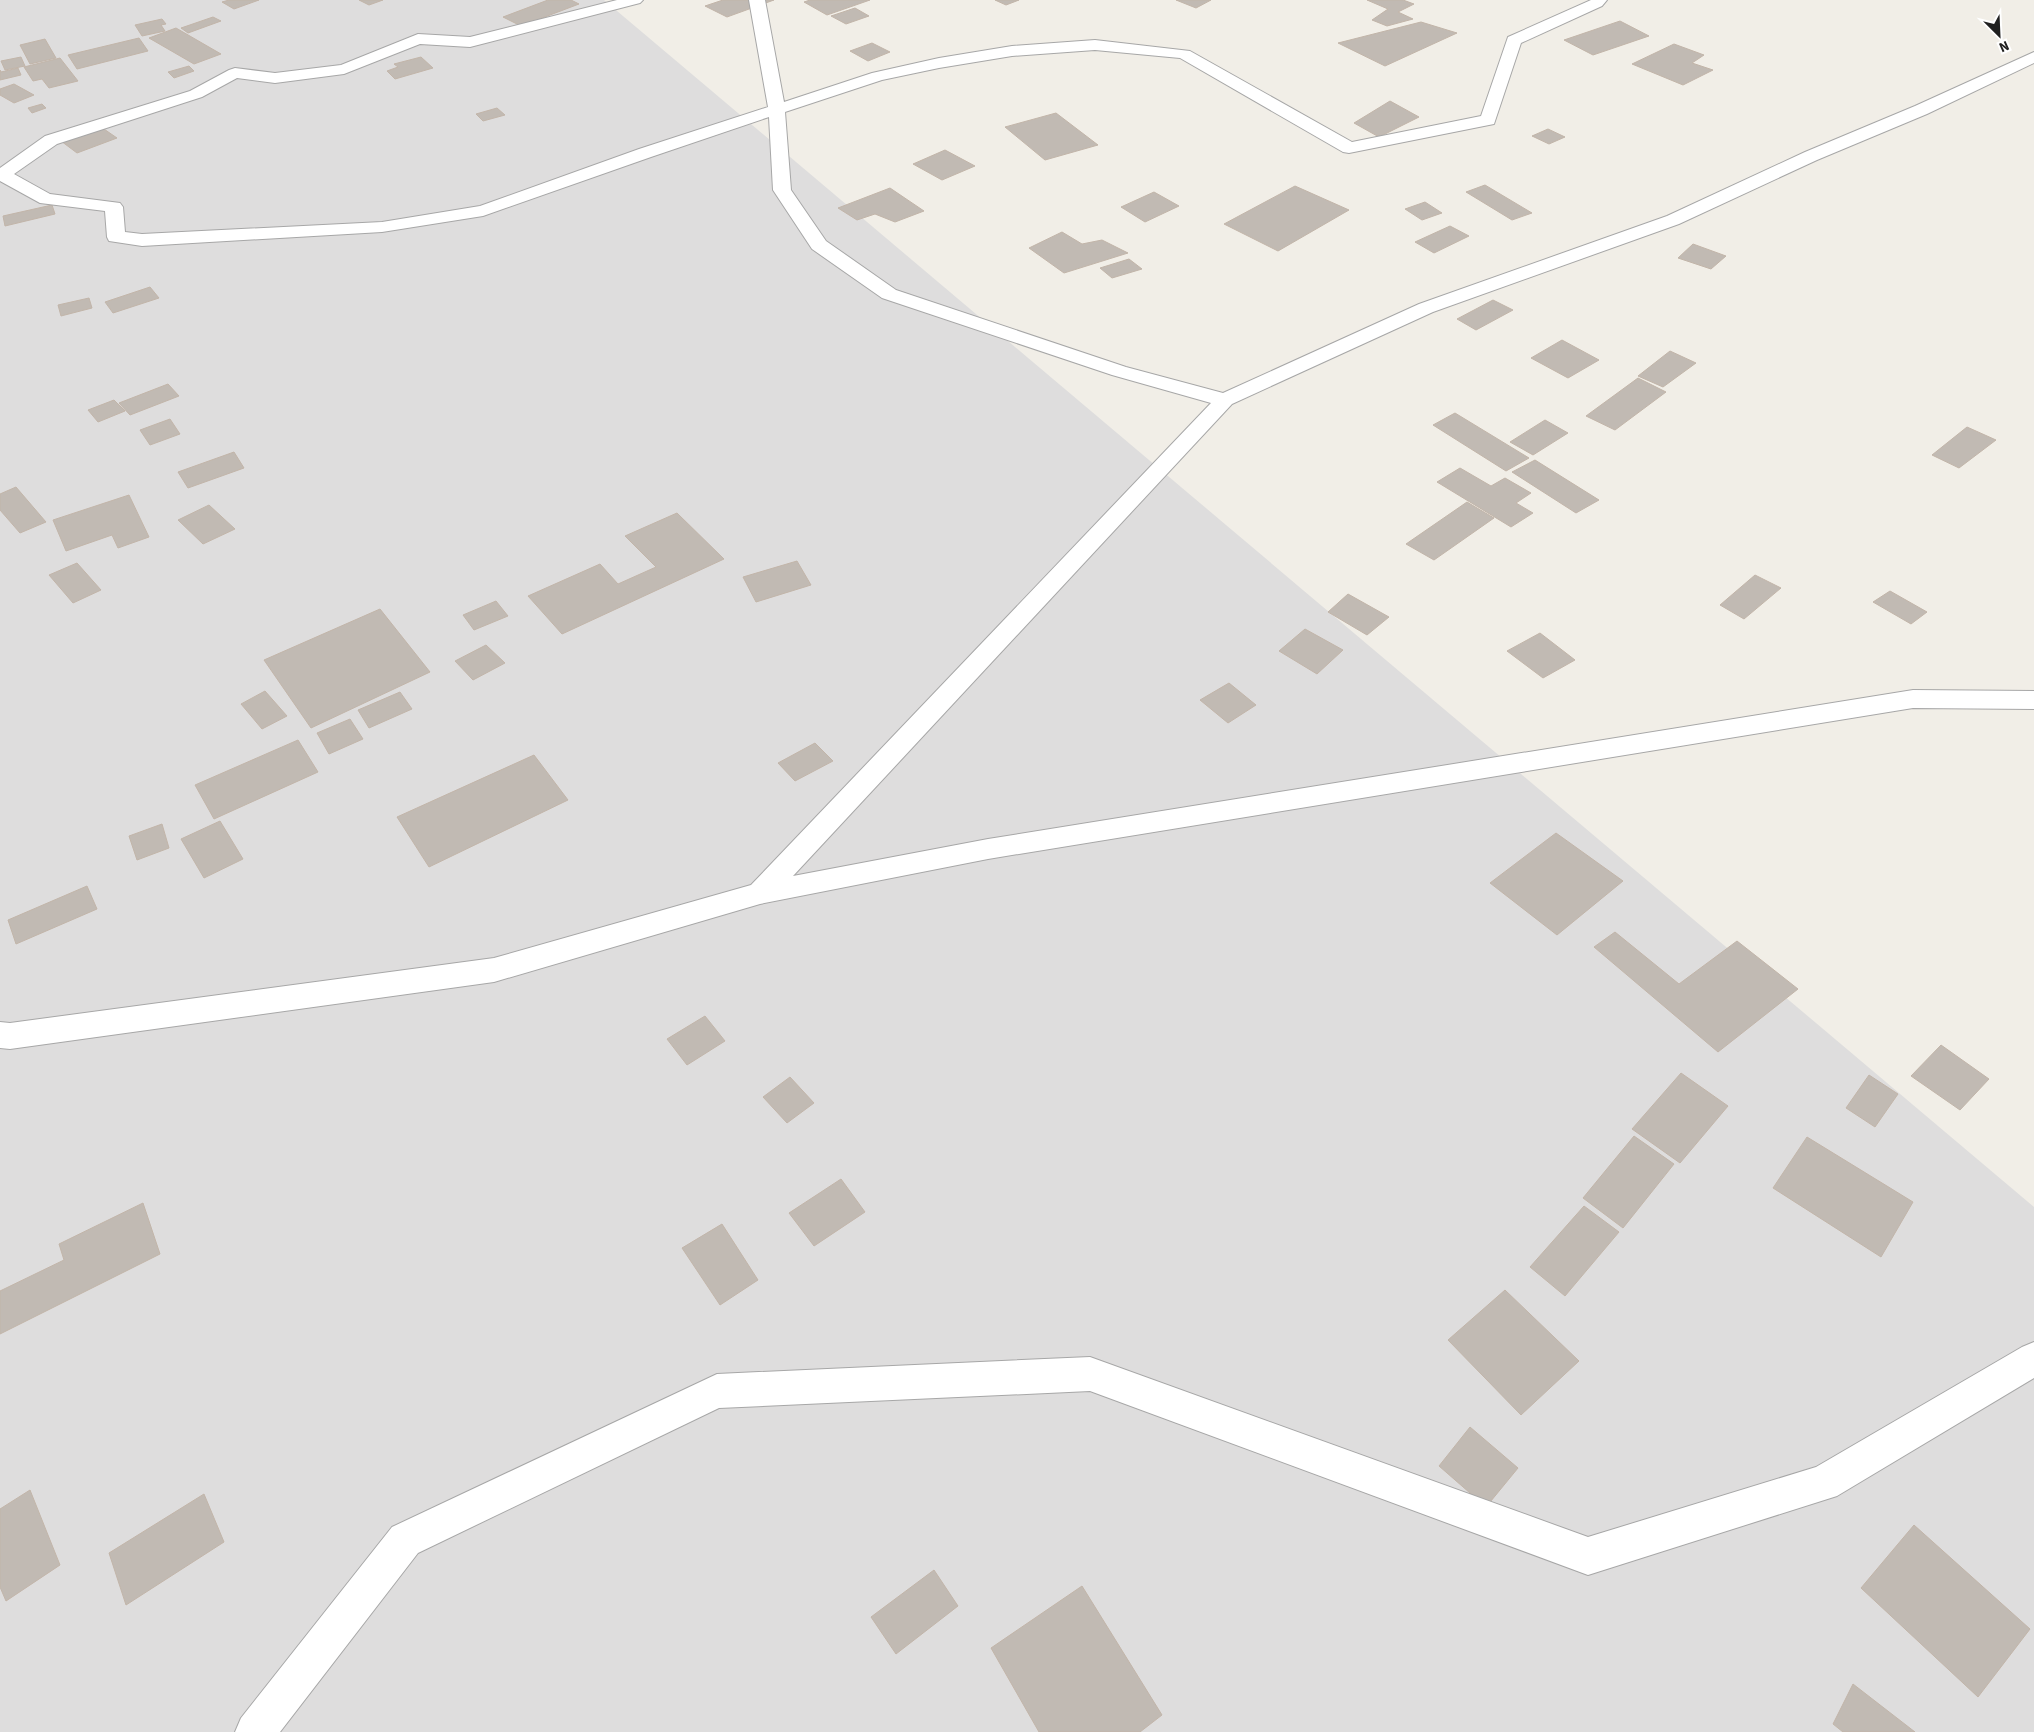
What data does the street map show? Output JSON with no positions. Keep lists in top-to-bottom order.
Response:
{
  "north": "bottom right"
}
